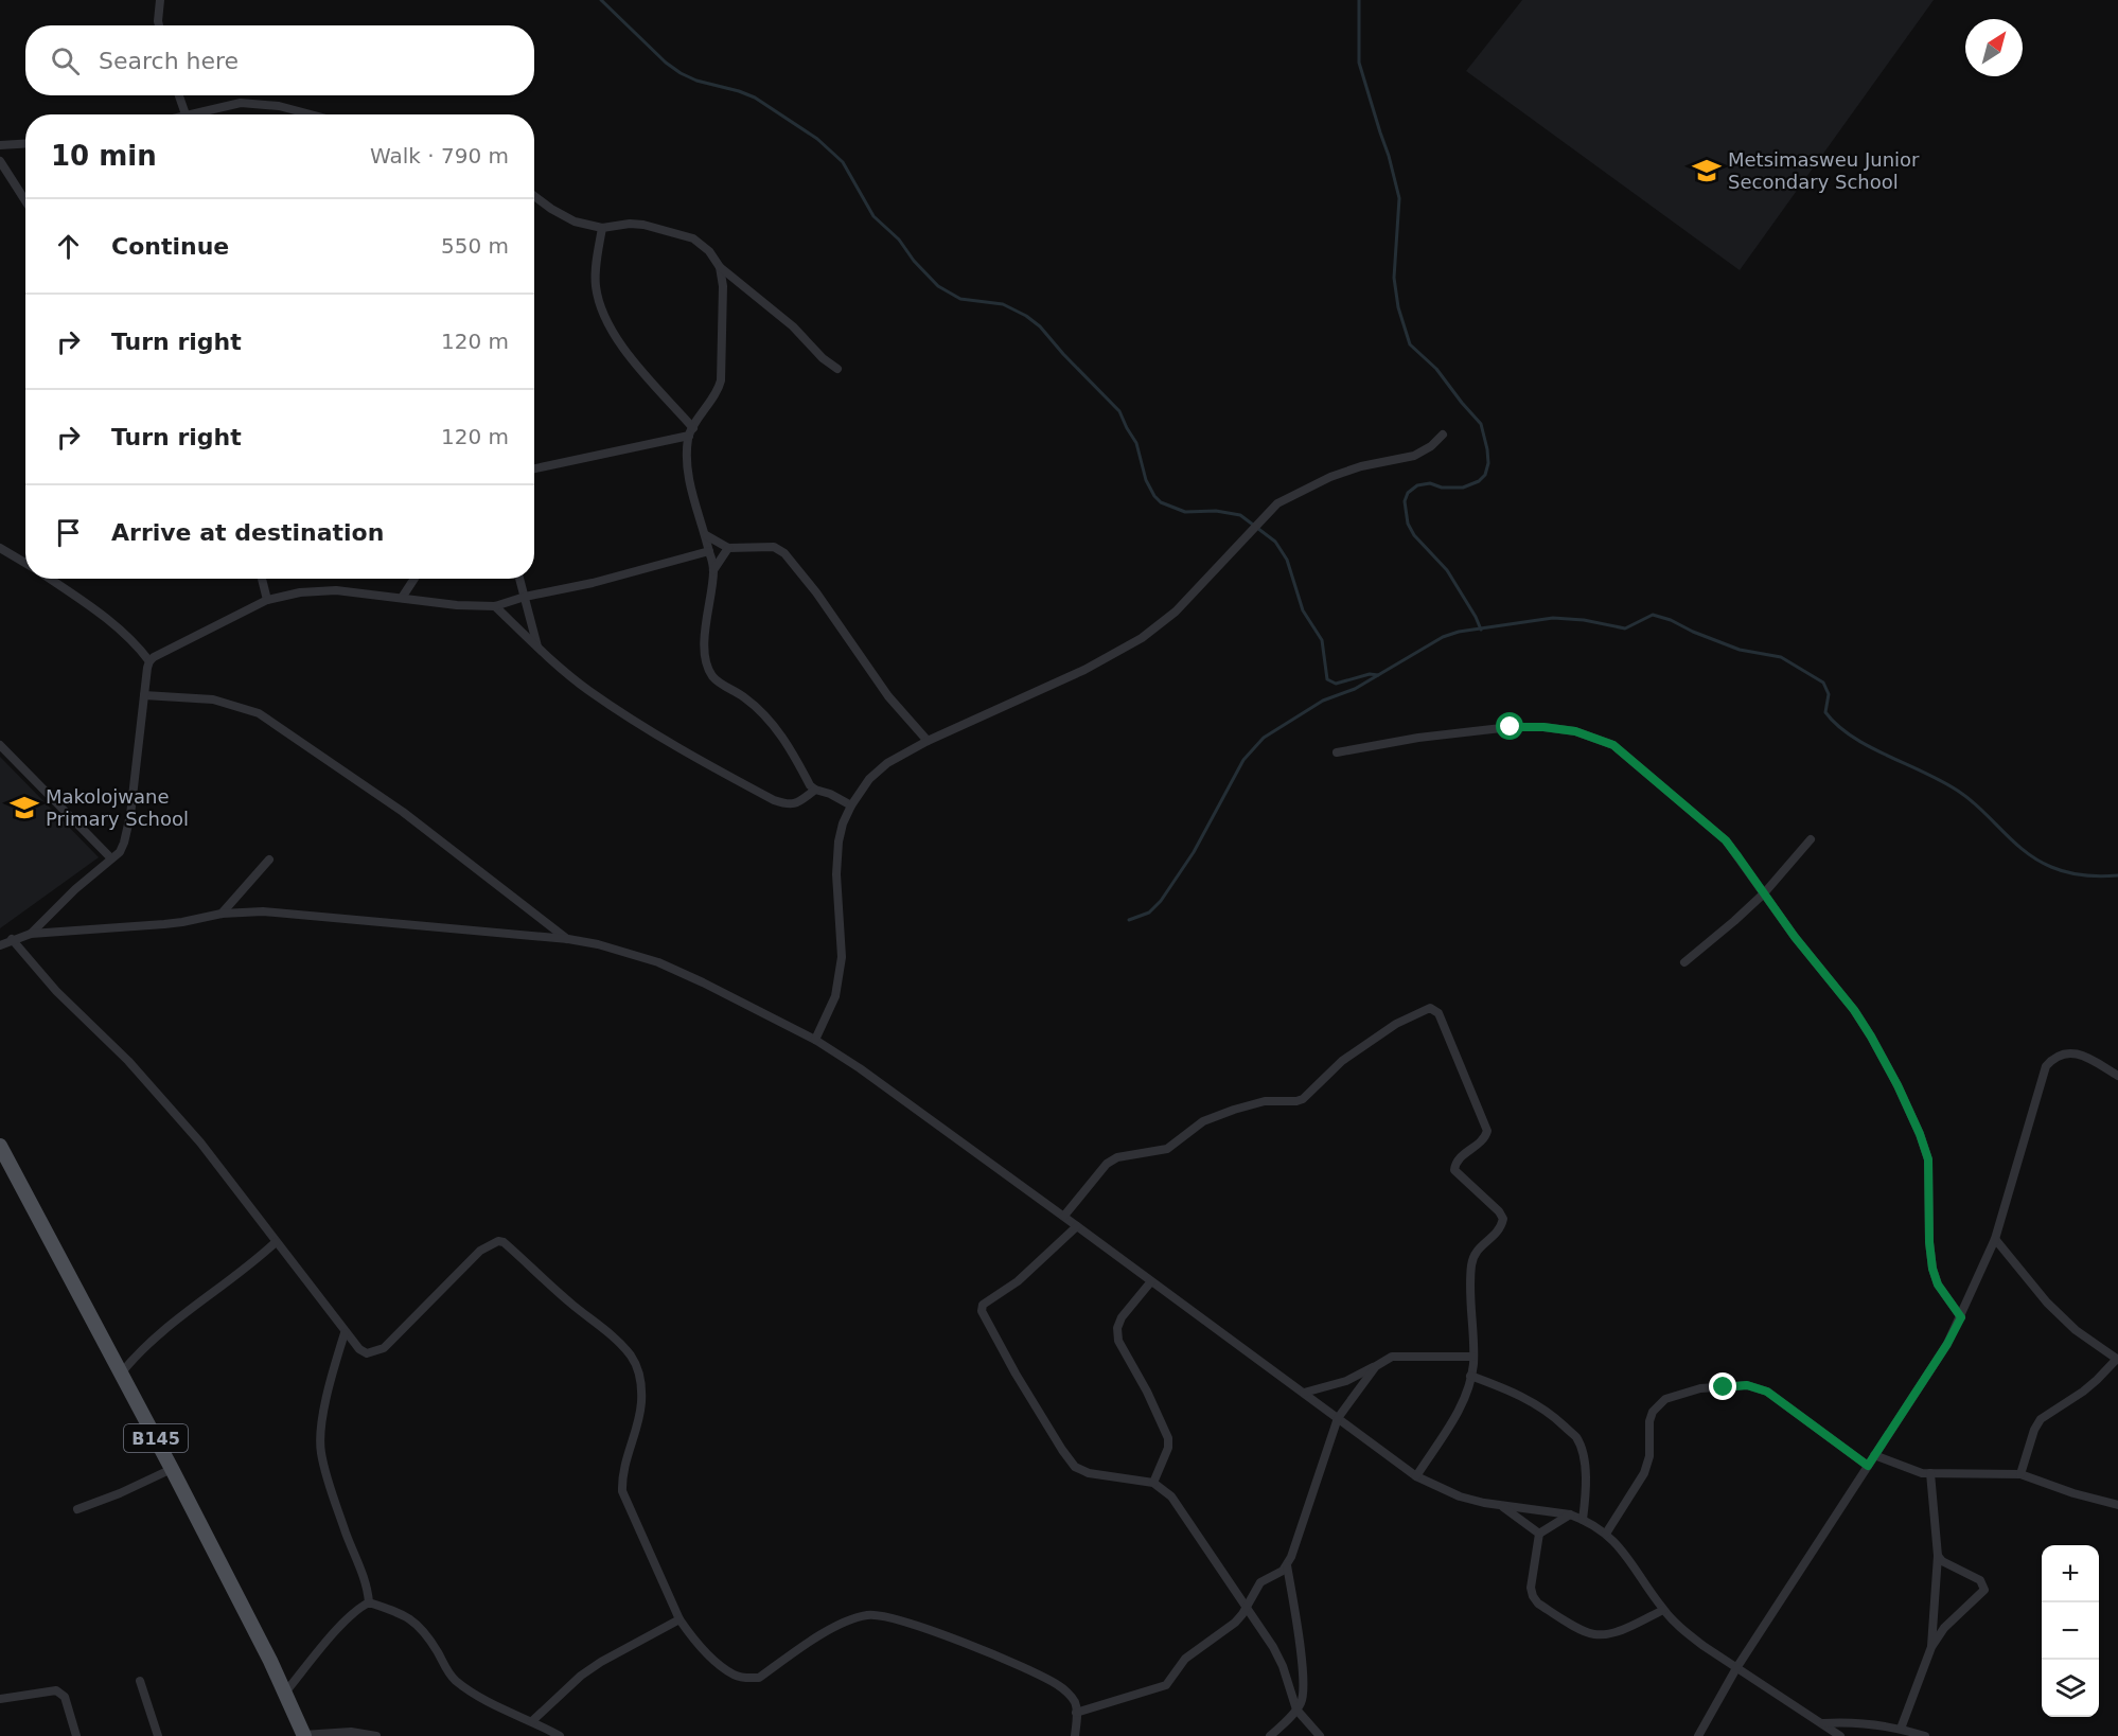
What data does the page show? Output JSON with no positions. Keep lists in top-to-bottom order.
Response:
{
  "streets": {
    "main road": ["B145"]
  },
  "places": {
    "school or university": ["Metsimasweu Junior Secondary School", "Makolojwane Primary School"]
  },
  "north": "top right",
  "page": {
    "search": "Search here",
    "heading": ["10 min", "Walk · 790 m"],
    "list": [
      ["Continue", "550 m"],
      ["Turn right", "120 m"],
      ["Turn right", "120 m"],
      "Arrive at destination"
    ],
    "map_buttons": ["+", "−"]
  }
}
